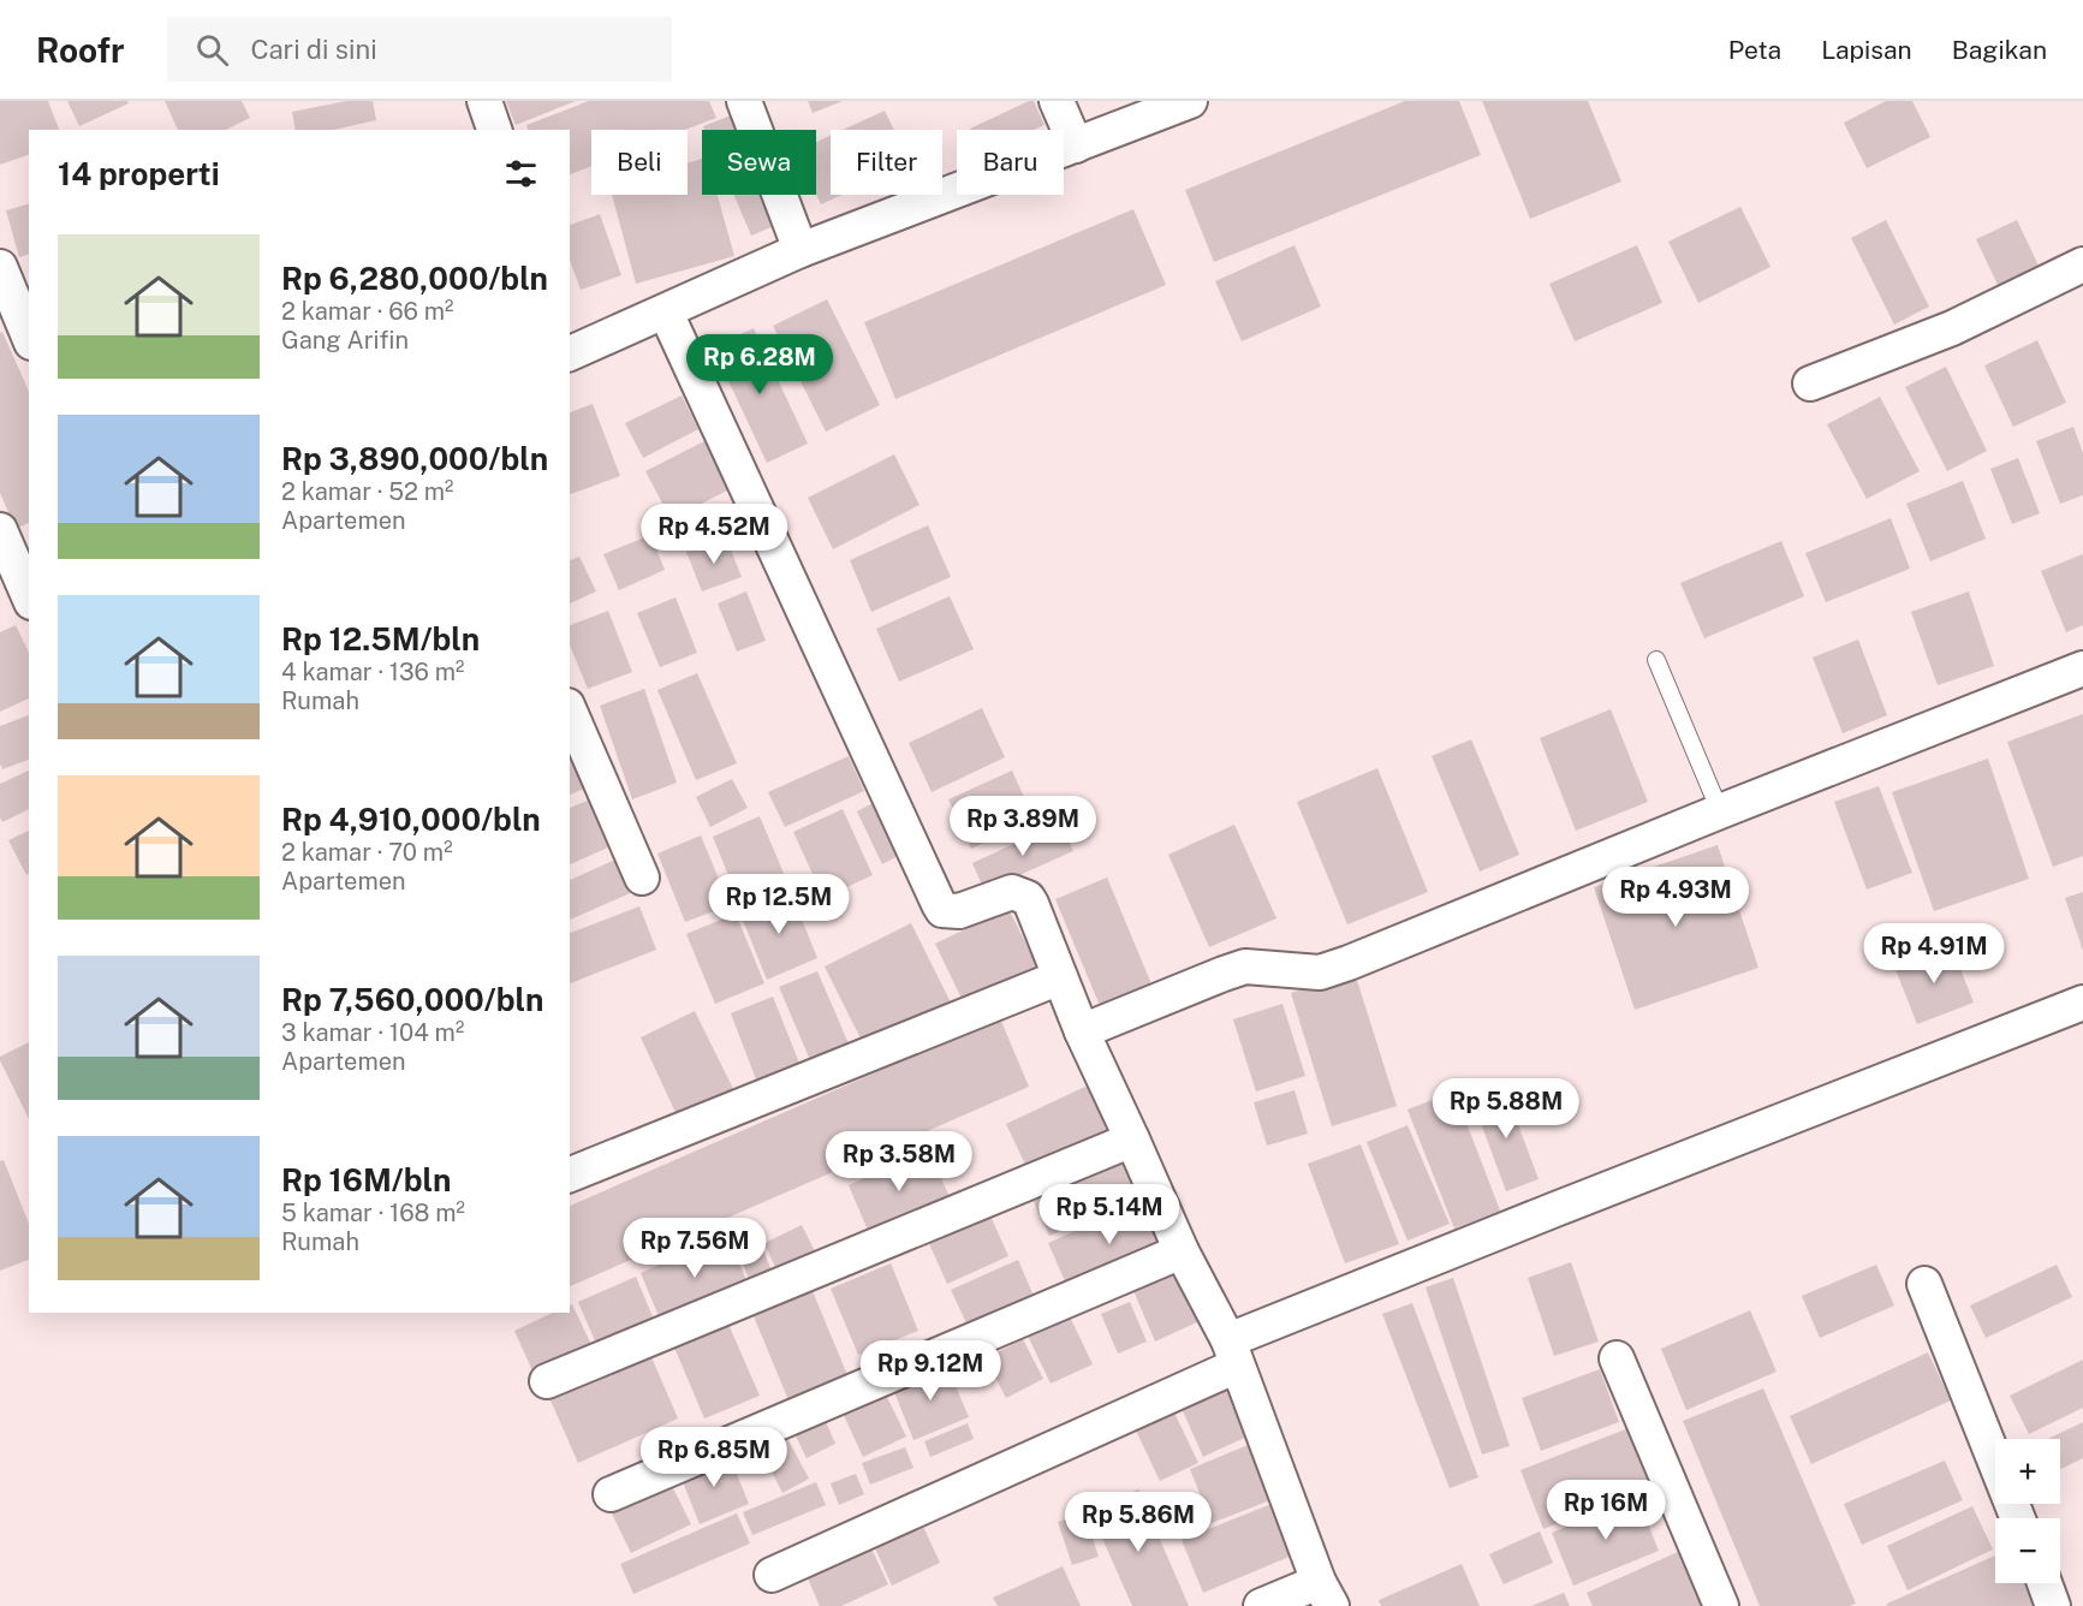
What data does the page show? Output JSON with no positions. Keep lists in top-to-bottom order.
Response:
{
  "page": {
    "header": "Roofr",
    "search": "Cari di sini",
    "nav": ["Peta", "Lapisan", "Bagikan"],
    "chip": [
      "Beli",
      "Sewa",
      "Filter",
      "Baru"
    ],
    "heading": "14 properti",
    "list": [
      {
        "name": "Rp 6,280,000/bln",
        "note": "2 kamar · 66 m² · Gang Arifin"
      },
      {
        "name": "Rp 3,890,000/bln",
        "note": "2 kamar · 52 m² · Apartemen"
      },
      {
        "name": "Rp 12.5M/bln",
        "note": "4 kamar · 136 m² · Rumah"
      },
      {
        "name": "Rp 4,910,000/bln",
        "note": "2 kamar · 70 m² · Apartemen"
      },
      {
        "name": "Rp 7,560,000/bln",
        "note": "3 kamar · 104 m² · Apartemen"
      },
      {
        "name": "Rp 16M/bln",
        "note": "5 kamar · 168 m² · Rumah"
      }
    ],
    "price": [
      "Rp 6.28M",
      "Rp 4.52M",
      "Rp 3.89M",
      "Rp 4.93M",
      "Rp 12.5M",
      "Rp 4.91M",
      "Rp 5.88M",
      "Rp 3.58M",
      "Rp 5.14M",
      "Rp 7.56M",
      "Rp 9.12M",
      "Rp 6.85M",
      "Rp 16M",
      "Rp 5.86M"
    ],
    "map_buttons": ["+", "−"]
  }
}
